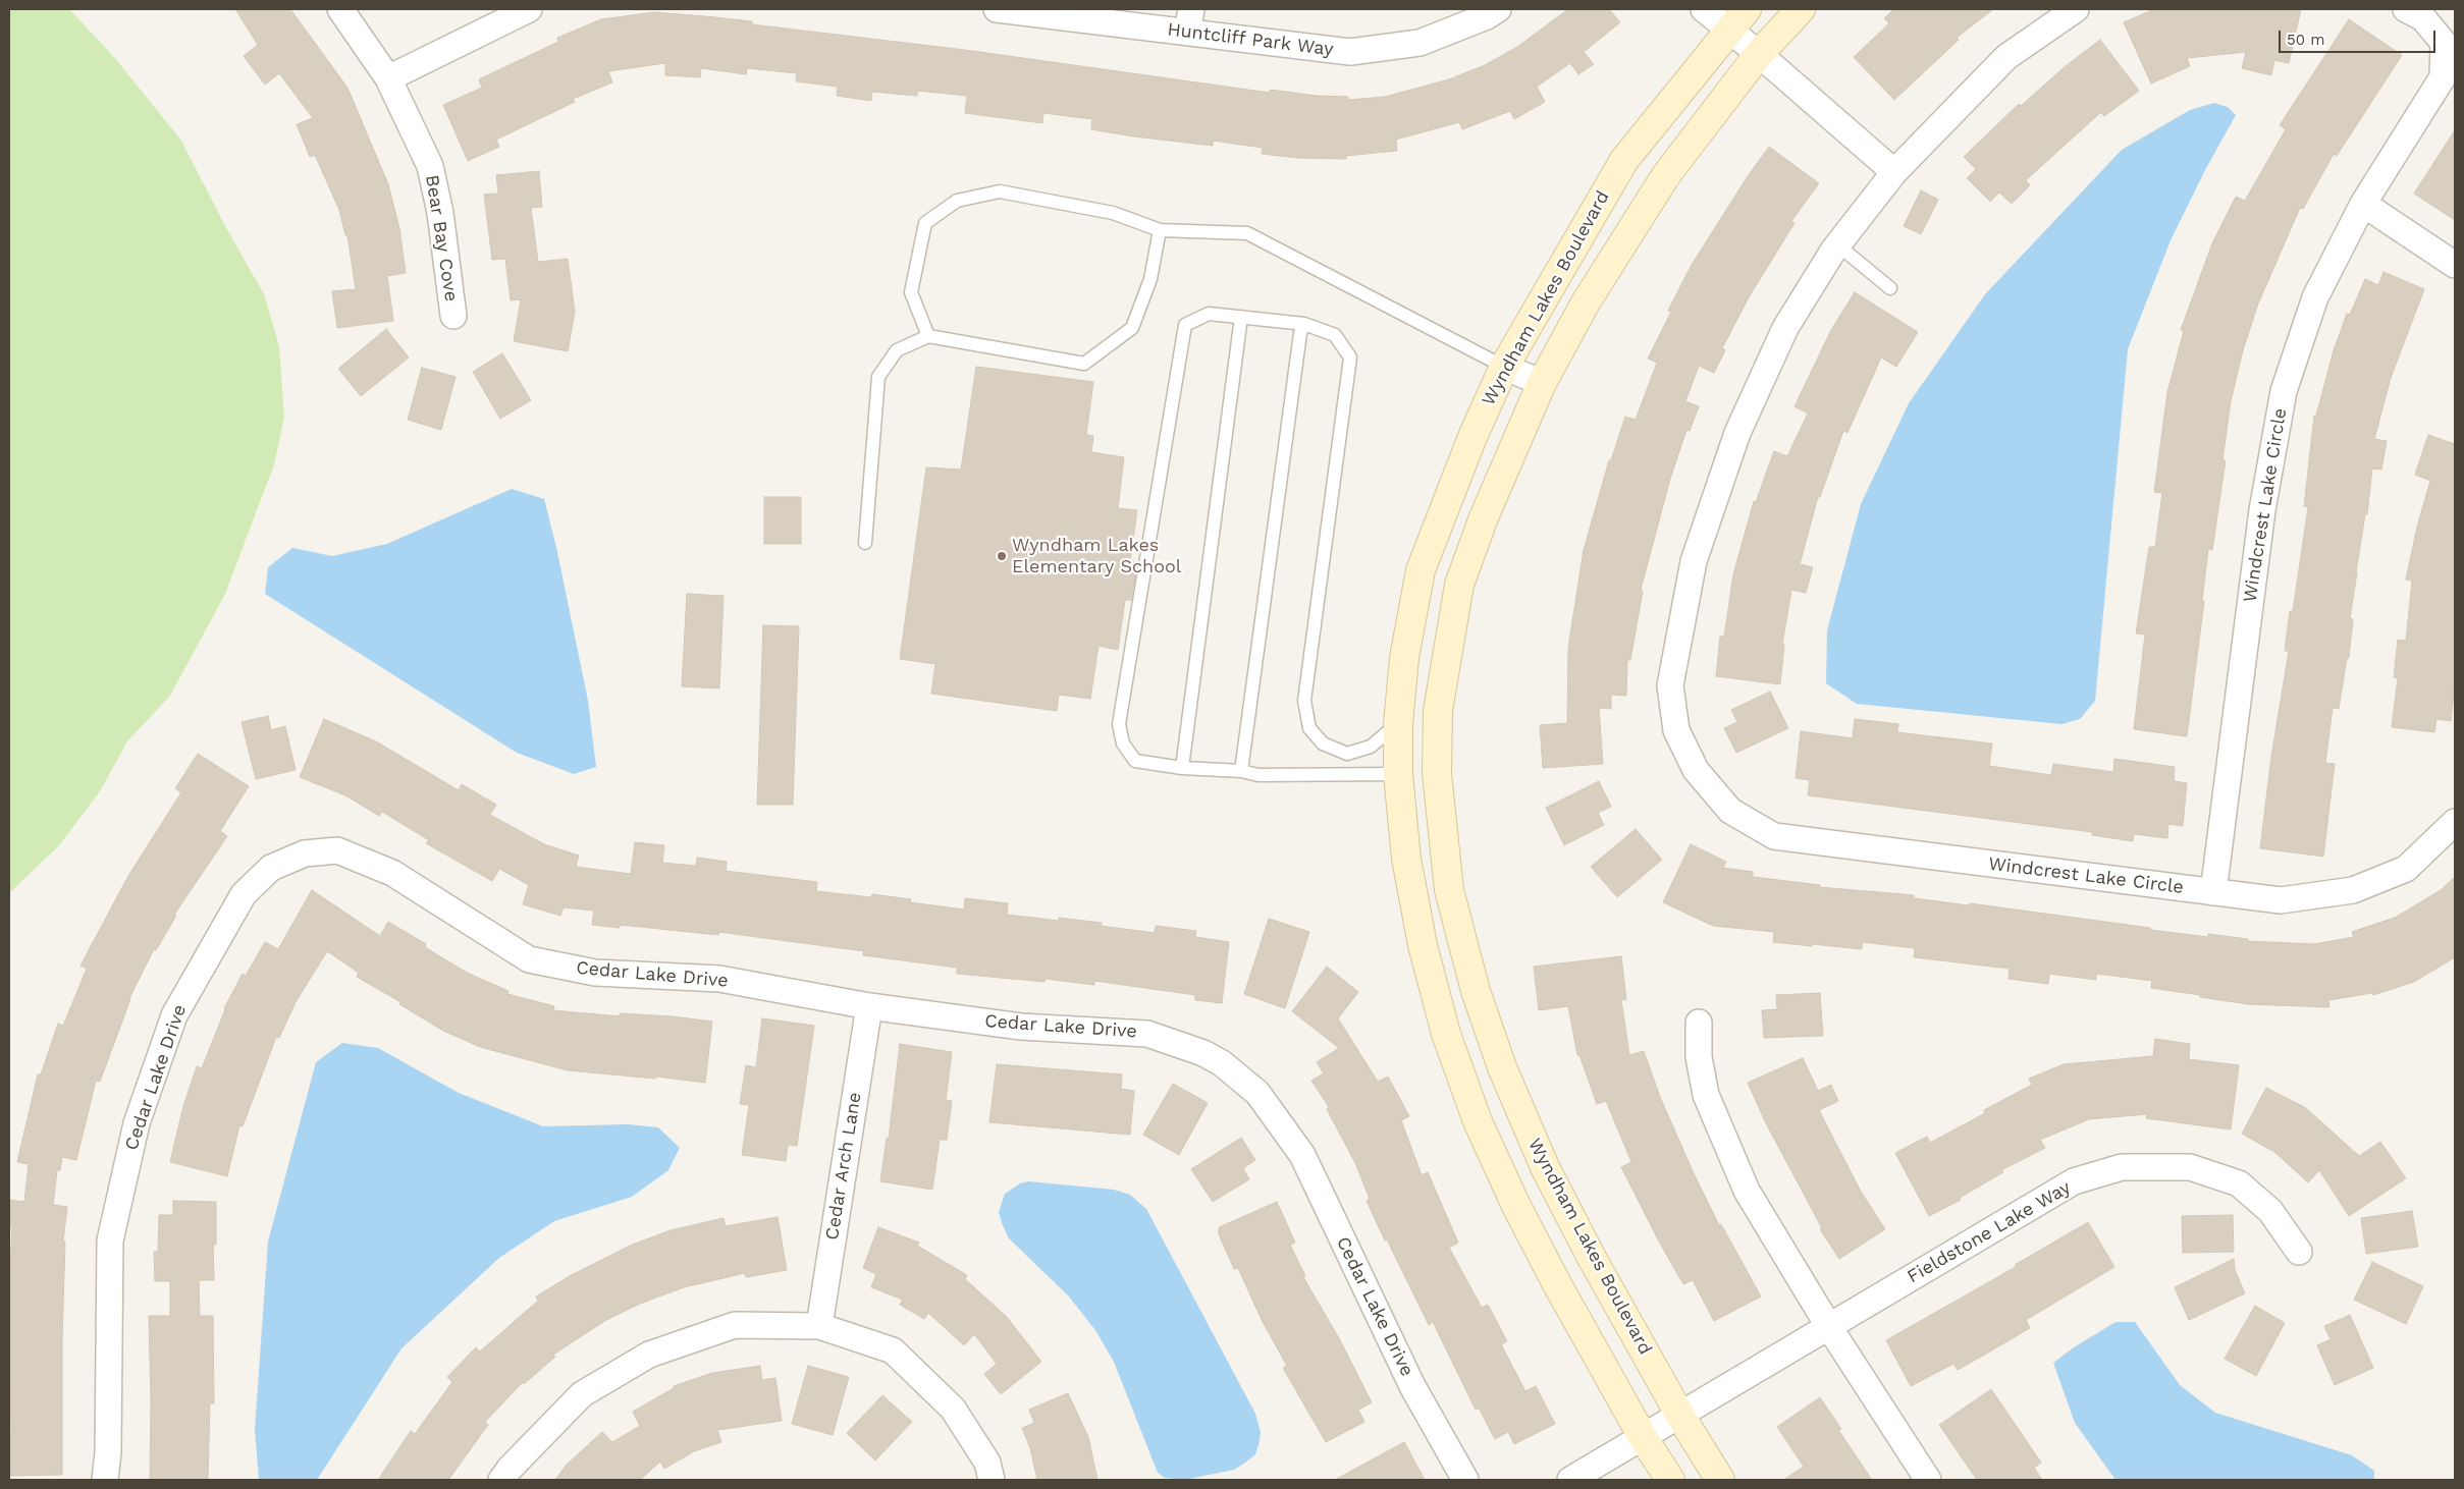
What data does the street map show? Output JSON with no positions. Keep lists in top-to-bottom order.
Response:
{
  "streets": {
    "street": [
      "Huntcliff Park Way",
      "Bear Bay Cove",
      "Wyndham Lakes Boulevard",
      "Windcrest Lake Circle",
      "Cedar Lake Drive",
      "Cedar Arch Lane",
      "Fieldstone Lake Way"
    ]
  },
  "crossings": [
    ["Wyndham Lakes Boulevard", "Fieldstone Lake Way"],
    ["Cedar Lake Drive", "Cedar Arch Lane"]
  ],
  "places": ["Wyndham Lakes Elementary School"],
  "scale_bar": "50 m"
}
